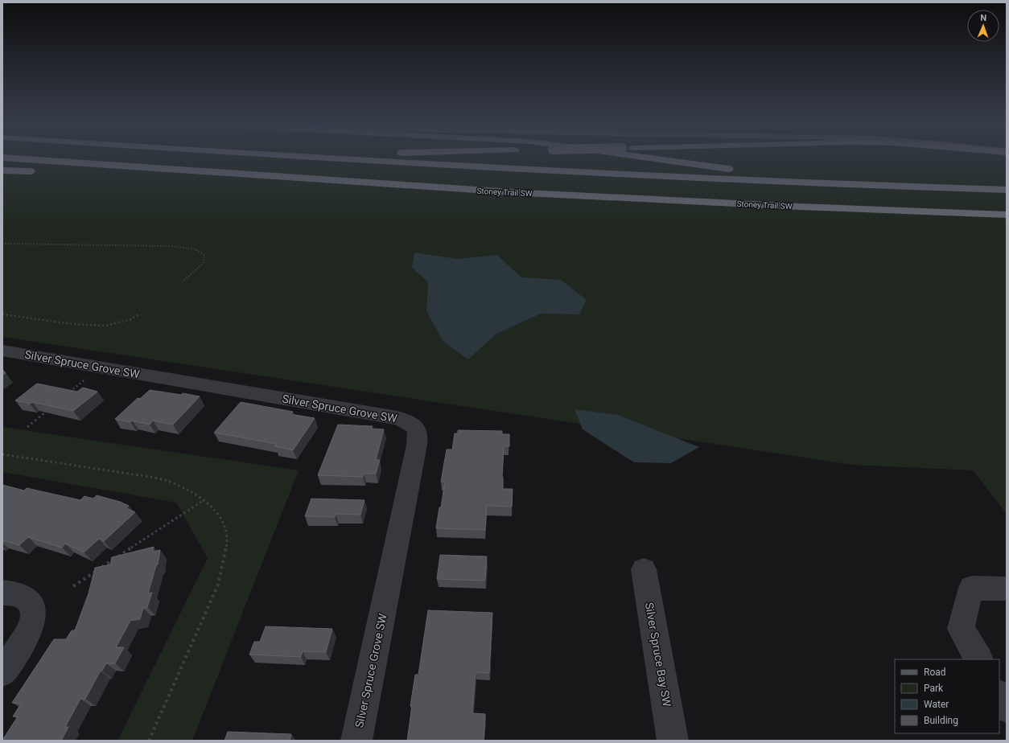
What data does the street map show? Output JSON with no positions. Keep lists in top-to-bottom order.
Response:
{
  "streets": {
    "highway": ["Stoney Trail SW"],
    "street": ["Silver Spruce Grove SW", "Silver Spruce Bay SW"]
  },
  "legend": [
    "Road",
    "Park",
    "Water",
    "Building"
  ],
  "north": "top"
}
